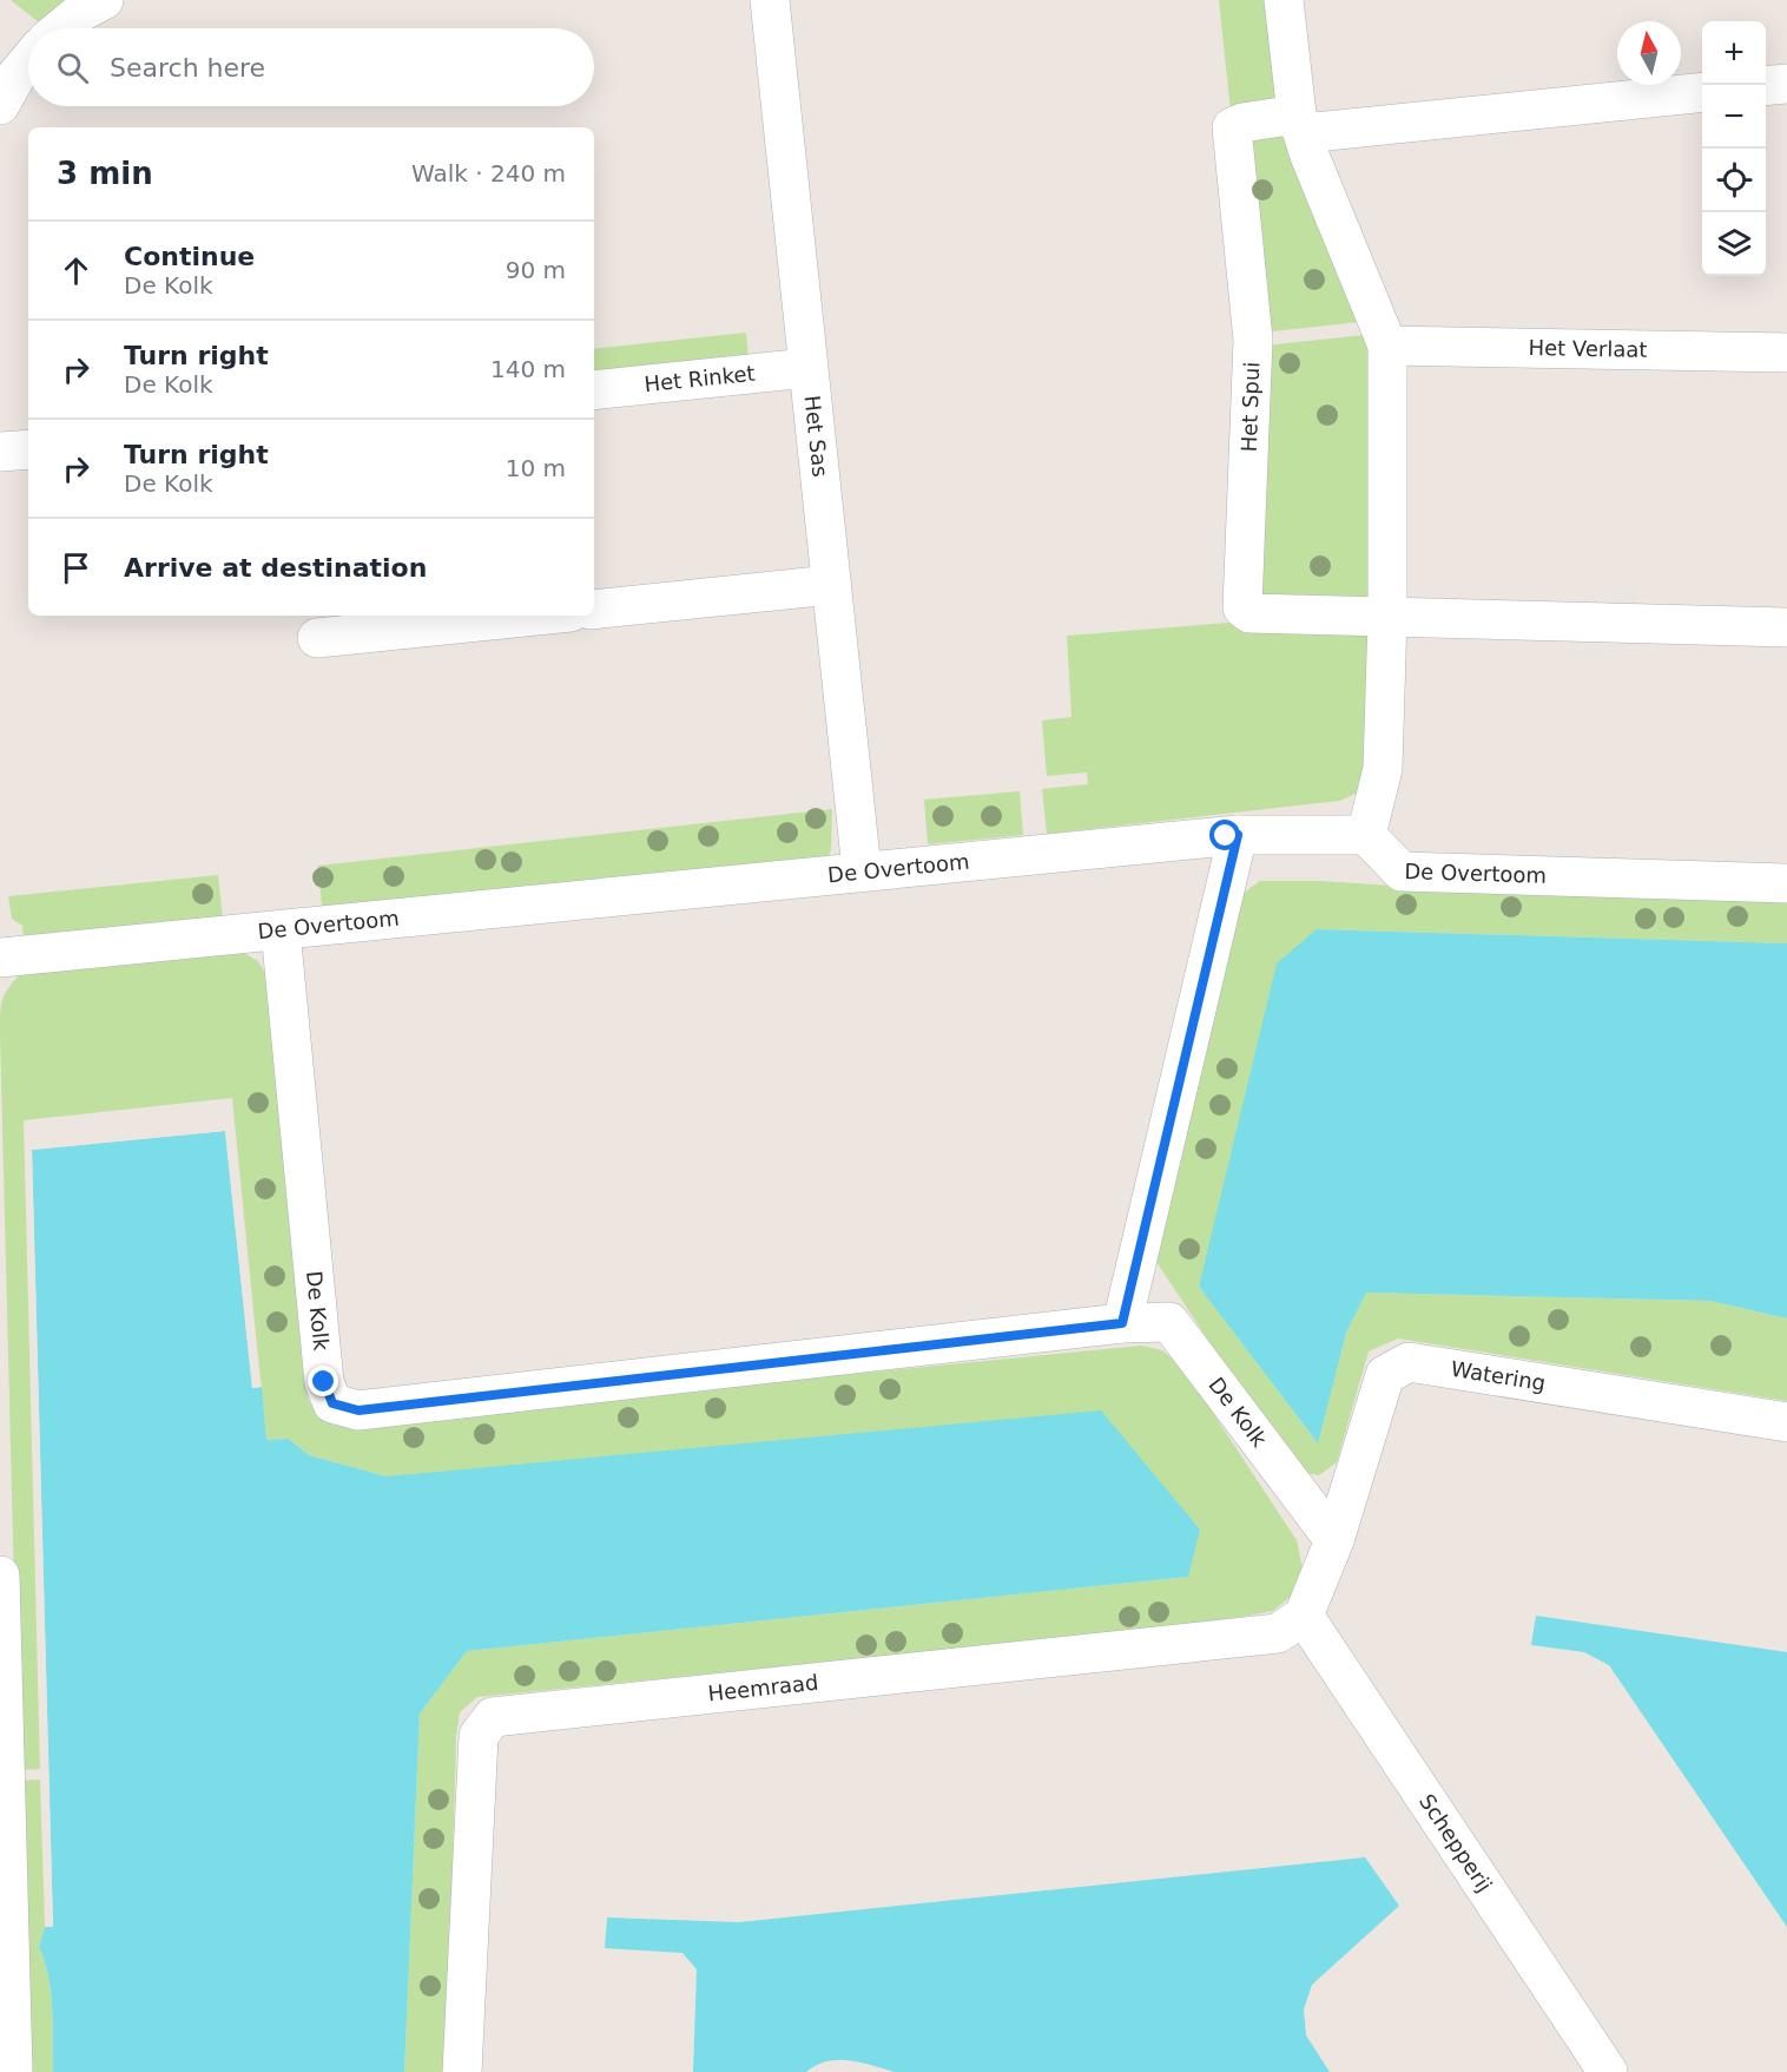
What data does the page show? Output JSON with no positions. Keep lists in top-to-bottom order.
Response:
{
  "streets": {
    "street": [
      "Het Verlaat",
      "Het Rinket",
      "Het Spui",
      "Het Sas",
      "De Overtoom",
      "De Kolk",
      "Watering",
      "Heemraad",
      "Schepperij"
    ]
  },
  "crossings": [
    ["Het Rinket", "Het Sas"],
    ["Het Sas", "De Overtoom"],
    ["De Overtoom", "De Kolk"],
    ["De Kolk", "Watering"],
    ["Heemraad", "Schepperij"]
  ],
  "north": "top",
  "page": {
    "map_buttons": ["+", "−"],
    "search": "Search here",
    "heading": ["3 min", "Walk · 240 m"],
    "list": [
      ["Continue", "De Kolk", "90 m"],
      ["Turn right", "De Kolk", "140 m"],
      ["Turn right", "De Kolk", "10 m"],
      "Arrive at destination"
    ]
  }
}
